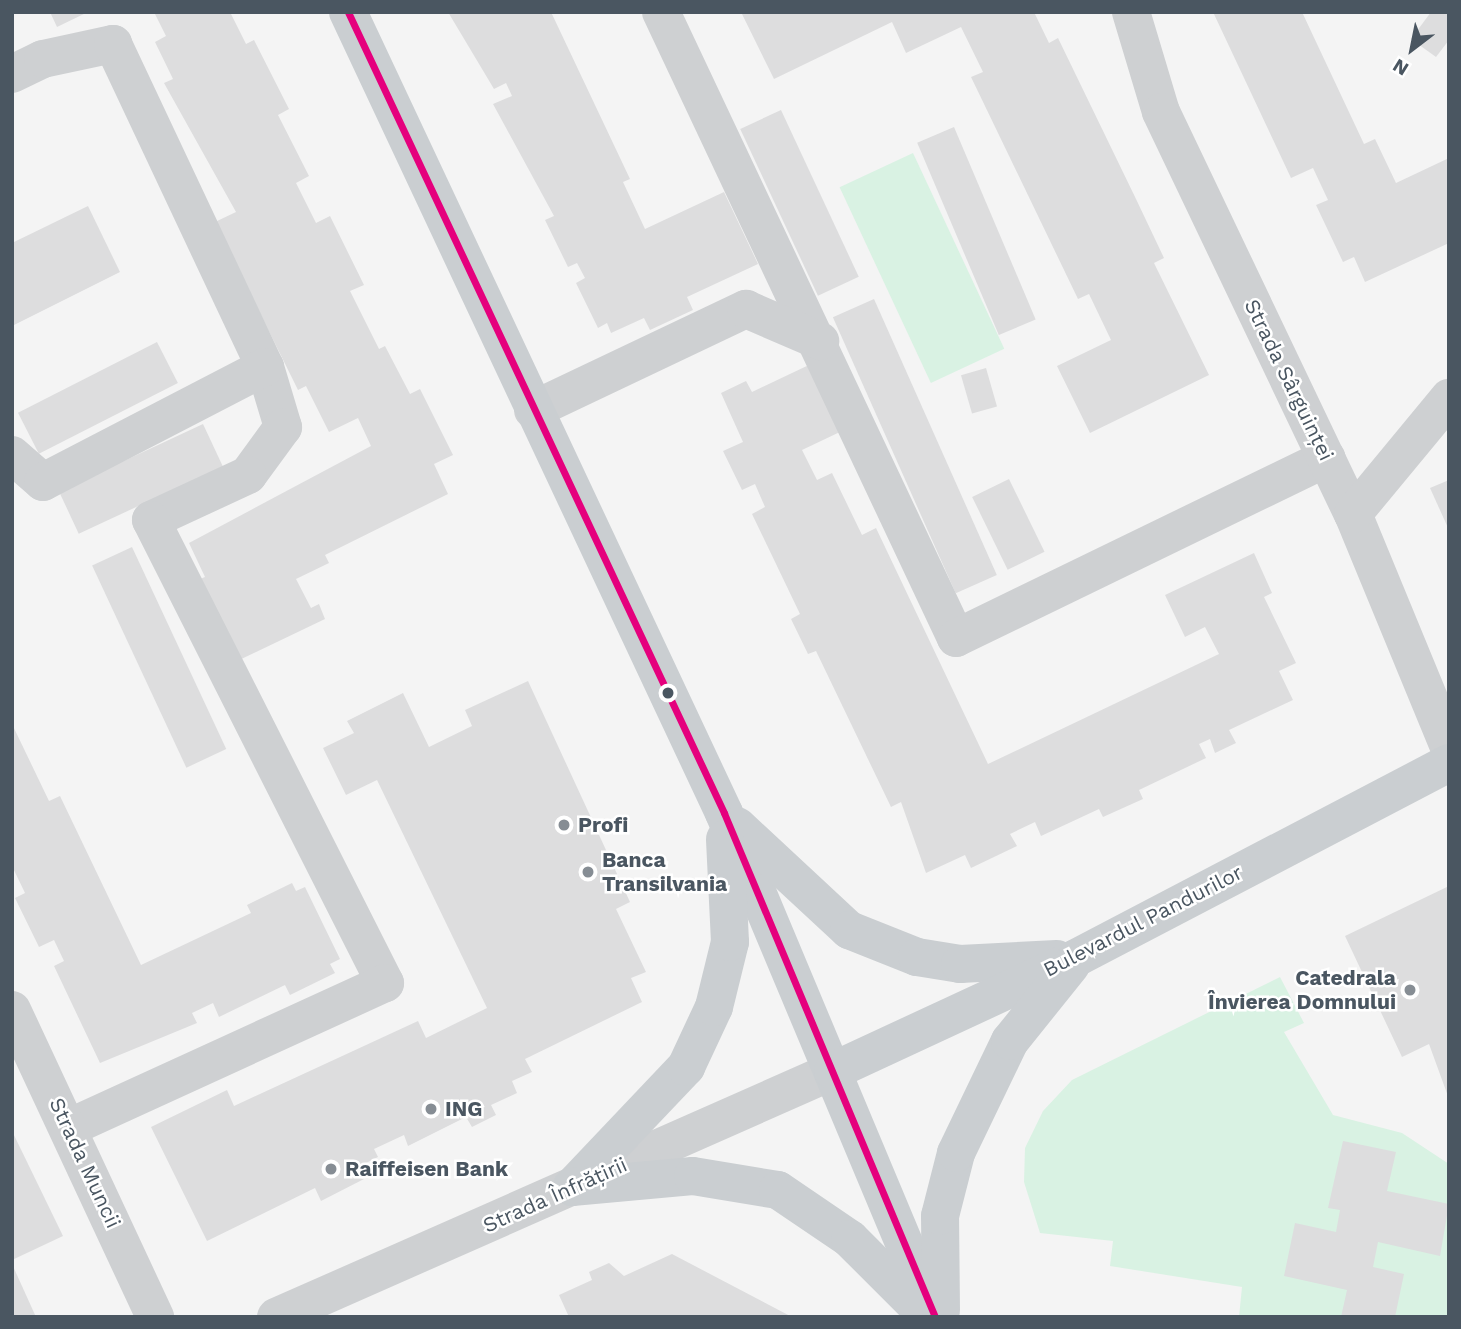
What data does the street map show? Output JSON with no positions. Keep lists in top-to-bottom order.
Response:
{
  "streets": {
    "main road": ["Bulevardul Pandurilor"],
    "street": ["Strada Sârguinței", "Strada Muncii", "Strada Înfrățirii"]
  },
  "crossings": [
    ["Bulevardul Pandurilor", "Strada Înfrățirii"]
  ],
  "places": [
    "Profi",
    "Banca Transilvania",
    "Catedrala Învierea Domnului",
    "ING",
    "Raiffeisen Bank"
  ],
  "north": "bottom left"
}
